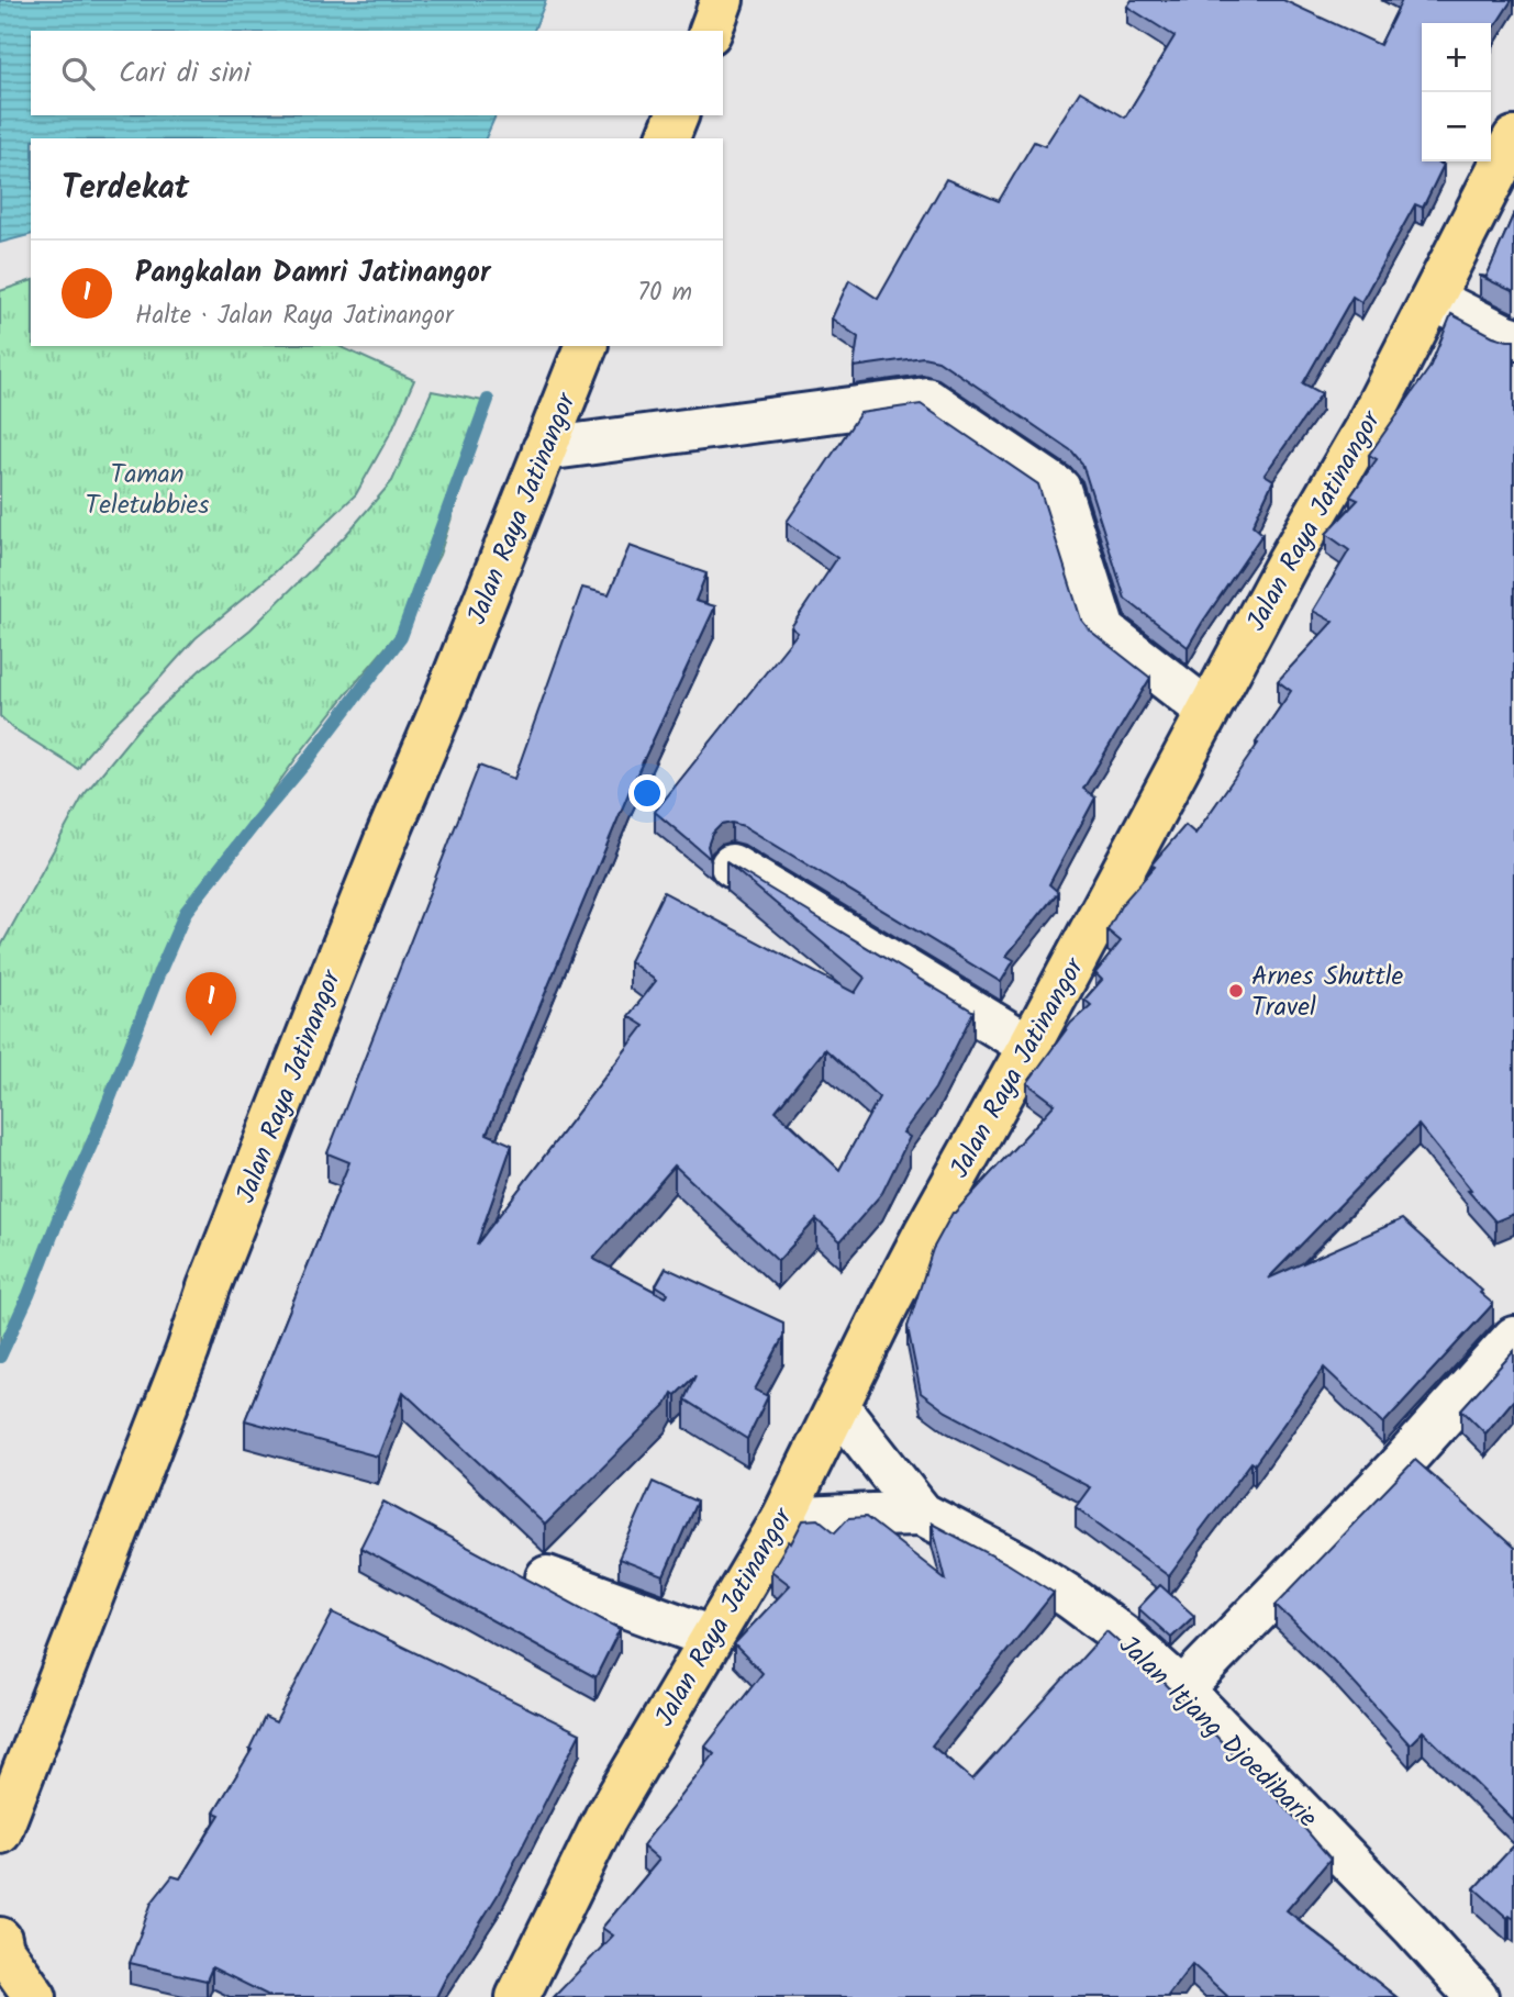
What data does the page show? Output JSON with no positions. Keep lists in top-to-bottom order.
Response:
{
  "streets": {
    "highway": ["Jalan Raya Jatinangor"],
    "street": ["Jalan Itjang Djoedibarie"]
  },
  "parks": ["Taman Teletubbies"],
  "places": ["Arnes Shuttle Travel"],
  "page": {
    "map_buttons": ["+", "−"],
    "search": "Cari di sini",
    "heading": "Terdekat",
    "list": [
      {
        "mark": "1",
        "name": "Pangkalan Damri Jatinangor",
        "note": "Halte · Jalan Raya Jatinangor",
        "value": "70 m"
      }
    ],
    "pins": "1"
  }
}
